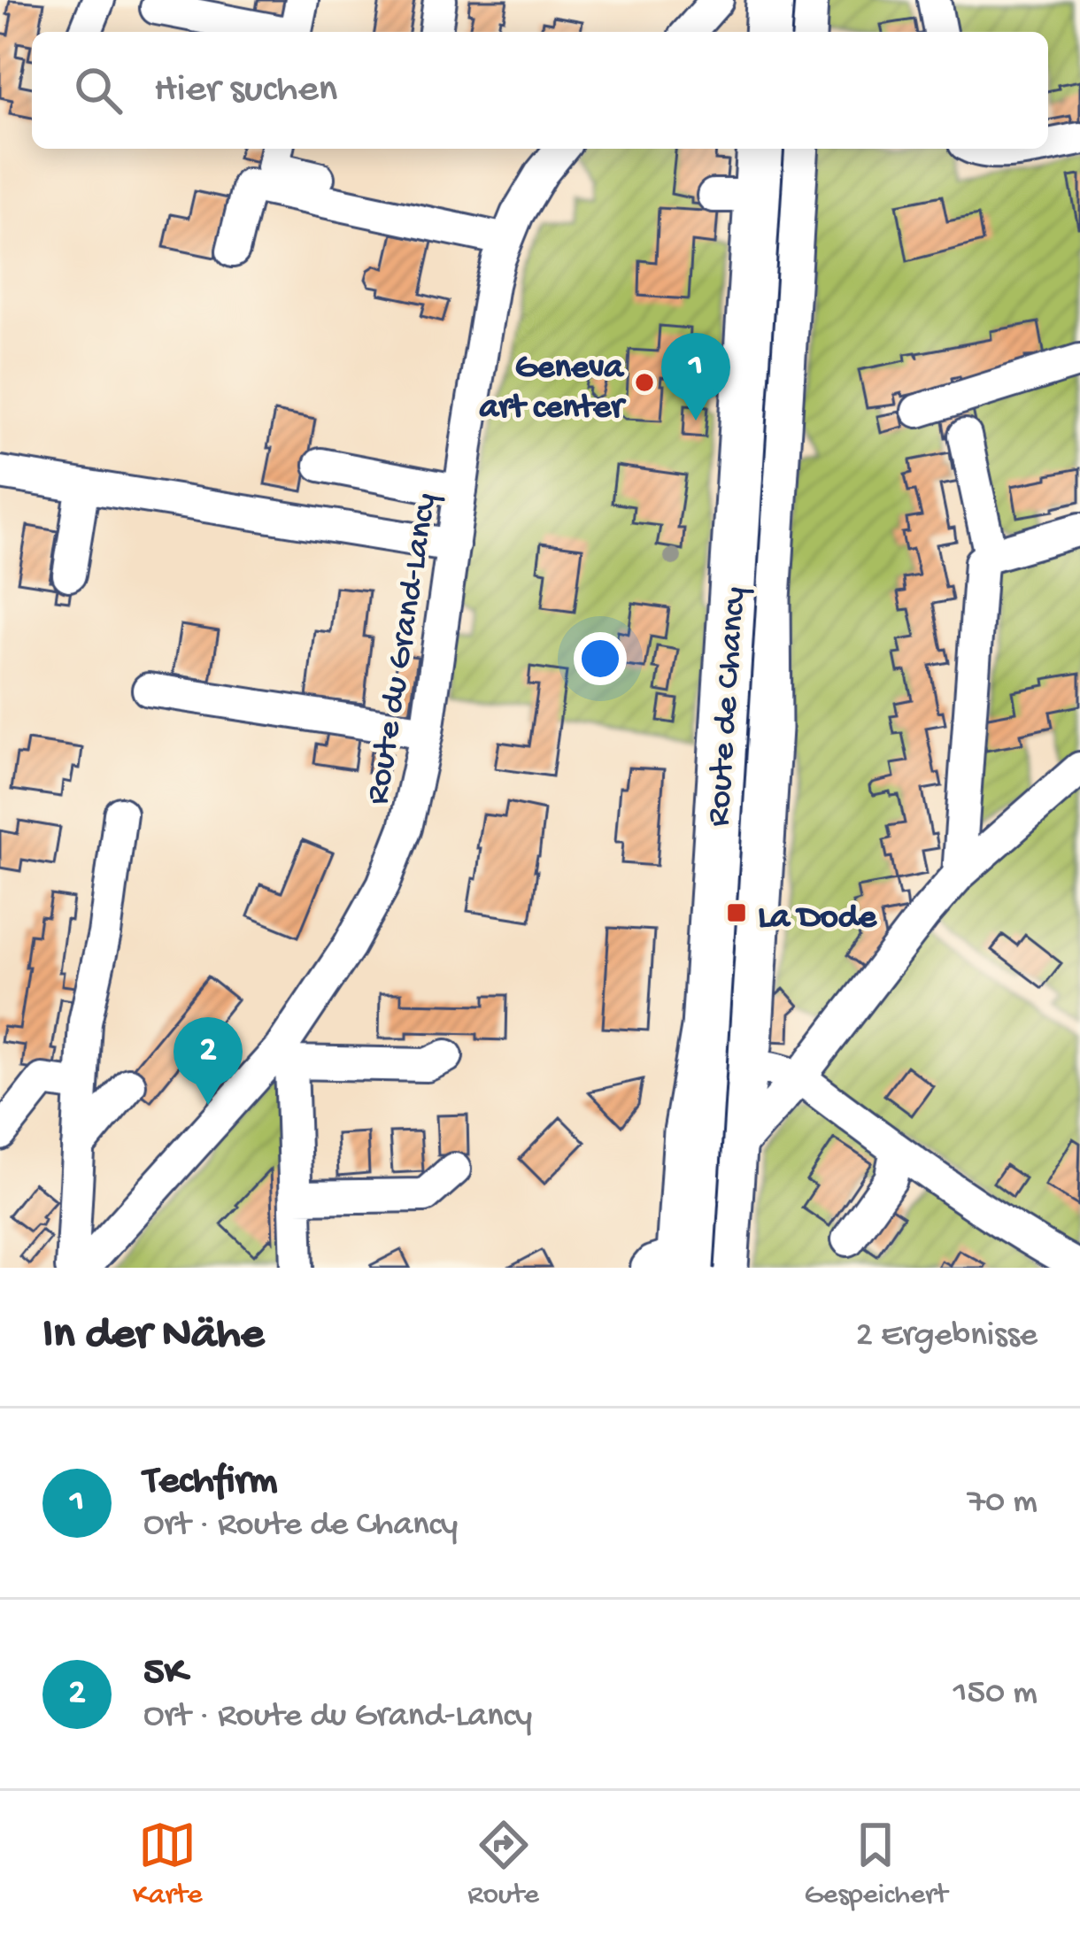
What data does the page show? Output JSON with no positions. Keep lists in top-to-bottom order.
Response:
{
  "streets": {
    "main road": ["Route de Chancy"],
    "street": ["Route du Grand-Lancy"]
  },
  "places": {
    "other": ["Geneva art center"],
    "transit": ["La Dode"]
  },
  "page": {
    "search": "Hier suchen",
    "pins": ["1", "2"],
    "heading": ["In der Nähe", "2 Ergebnisse"],
    "list": [
      {
        "mark": "1",
        "name": "Techfirm",
        "note": "Ort · Route de Chancy",
        "value": "70 m"
      },
      {
        "mark": "2",
        "name": "5K",
        "note": "Ort · Route du Grand-Lancy",
        "value": "150 m"
      }
    ],
    "nav": ["Karte", "Route", "Gespeichert"]
  }
}
